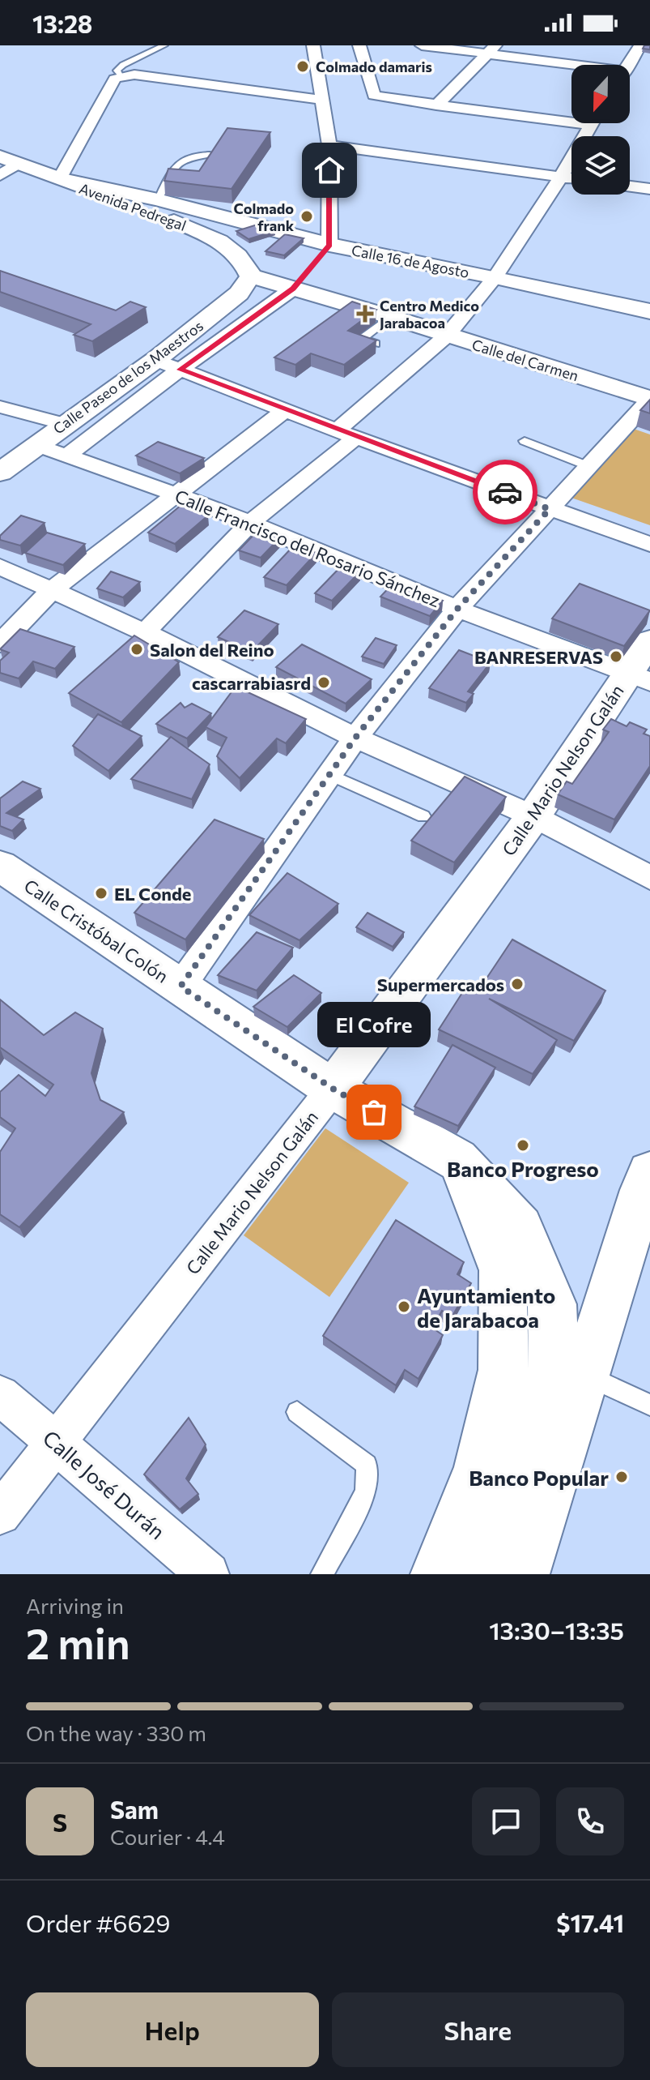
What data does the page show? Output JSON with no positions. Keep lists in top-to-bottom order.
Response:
{
  "streets": {
    "street": [
      "Avenida Pedregal",
      "Calle 16 de Agosto",
      "Calle del Carmen",
      "Calle Paseo de los Maestros",
      "Calle Francisco del Rosario Sánchez",
      "Calle Mario Nelson Galán",
      "Calle Cristóbal Colón",
      "Calle José Durán"
    ]
  },
  "crossings": [
    ["Avenida Pedregal", "Calle 16 de Agosto"],
    ["Avenida Pedregal", "Calle del Carmen"],
    ["Avenida Pedregal", "Calle Paseo de los Maestros"],
    ["Calle del Carmen", "Calle Paseo de los Maestros"],
    ["Calle Paseo de los Maestros", "Calle Francisco del Rosario Sánchez"],
    ["Calle Francisco del Rosario Sánchez", "Calle Mario Nelson Galán"],
    ["Calle Mario Nelson Galán", "Calle Cristóbal Colón"],
    ["Calle Mario Nelson Galán", "Calle José Durán"]
  ],
  "places": {
    "other": [
      "Colmado damaris",
      "Colmado frank",
      "Salon del Reino",
      "BANRESERVAS",
      "cascarrabiasrd",
      "EL Conde",
      "Supermercados",
      "El Cofre",
      "Banco Progreso",
      "Ayuntamiento de Jarabacoa",
      "Banco Popular"
    ],
    "health": ["Centro Medico Jarabacoa"]
  },
  "north": "bottom",
  "page": {
    "status": "13:28",
    "bubble": "El Cofre",
    "heading": ["2 min", "Arriving in", "13:30–13:35"],
    "panel": [
      "Sam",
      "Courier · 4.4",
      "Order #6629",
      "$17.41"
    ],
    "bar": "On the way · 330 m",
    "round": "S",
    "buttons": ["Help", "Share"]
  }
}
